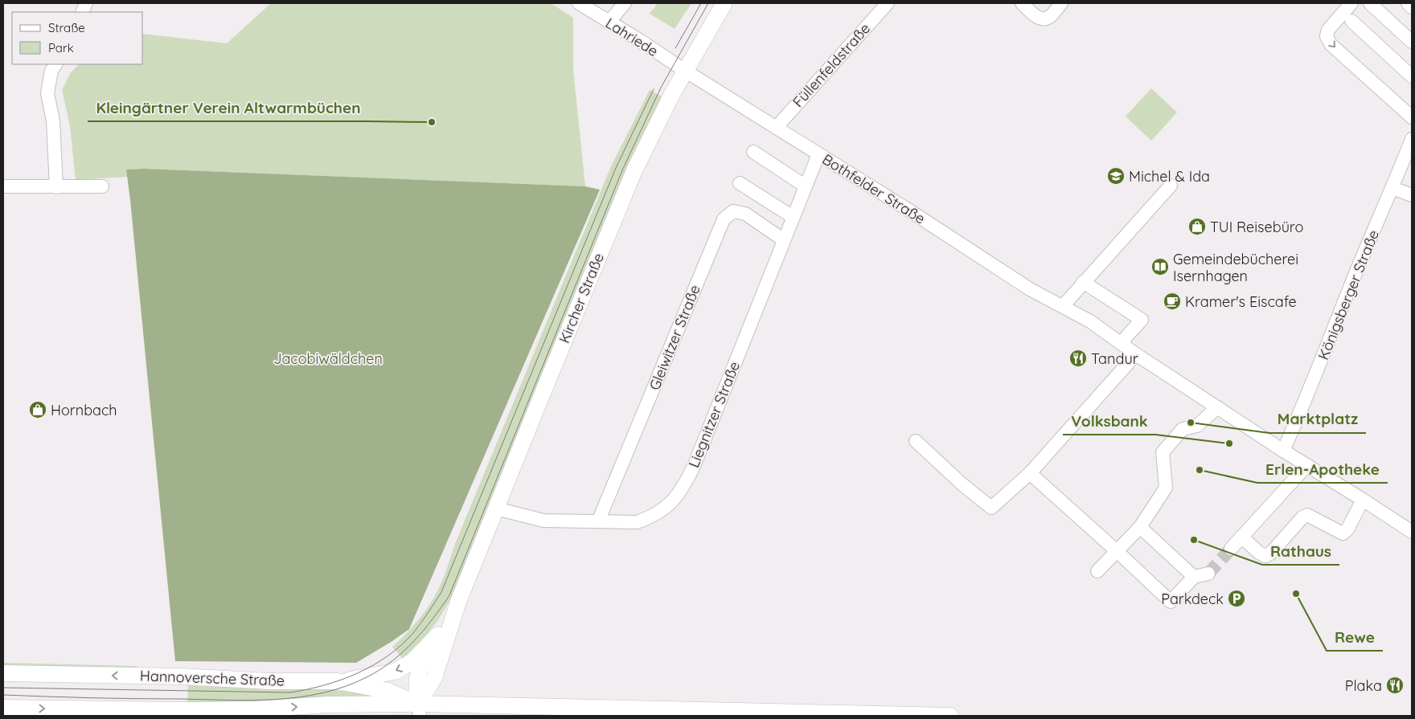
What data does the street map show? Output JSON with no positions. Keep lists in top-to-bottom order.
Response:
{
  "streets": {
    "main road": ["Kircher Straße", "Hannoversche Straße"],
    "street": [
      "Lahriede",
      "Füllenfeldstraße",
      "Bothfelder Straße",
      "Königsberger Straße",
      "Gleiwitzer Straße",
      "Liegnitzer Straße"
    ]
  },
  "crossings": [
    ["Lahriede", "Bothfelder Straße"],
    ["Lahriede", "Kircher Straße"],
    ["Füllenfeldstraße", "Bothfelder Straße"],
    ["Bothfelder Straße", "Königsberger Straße"],
    ["Bothfelder Straße", "Kircher Straße"],
    ["Bothfelder Straße", "Liegnitzer Straße"],
    ["Kircher Straße", "Liegnitzer Straße"],
    ["Kircher Straße", "Hannoversche Straße"],
    ["Gleiwitzer Straße", "Liegnitzer Straße"]
  ],
  "parks": ["Jacobiwäldchen"],
  "places": {
    "other": [
      "Kleingärtner Verein Altwarmbüchen",
      "Marktplatz",
      "Volksbank",
      "Erlen-Apotheke",
      "Rathaus",
      "Rewe"
    ],
    "school or university": ["Michel & Ida"],
    "shop": ["TUI Reisebüro", "Hornbach"],
    "library": ["Gemeindebücherei Isernhagen"],
    "cafe": ["Kramer's Eiscafe"],
    "restaurant": ["Tandur", "Plaka"],
    "parking": ["Parkdeck"]
  },
  "legend": ["Straße", "Park"]
}
